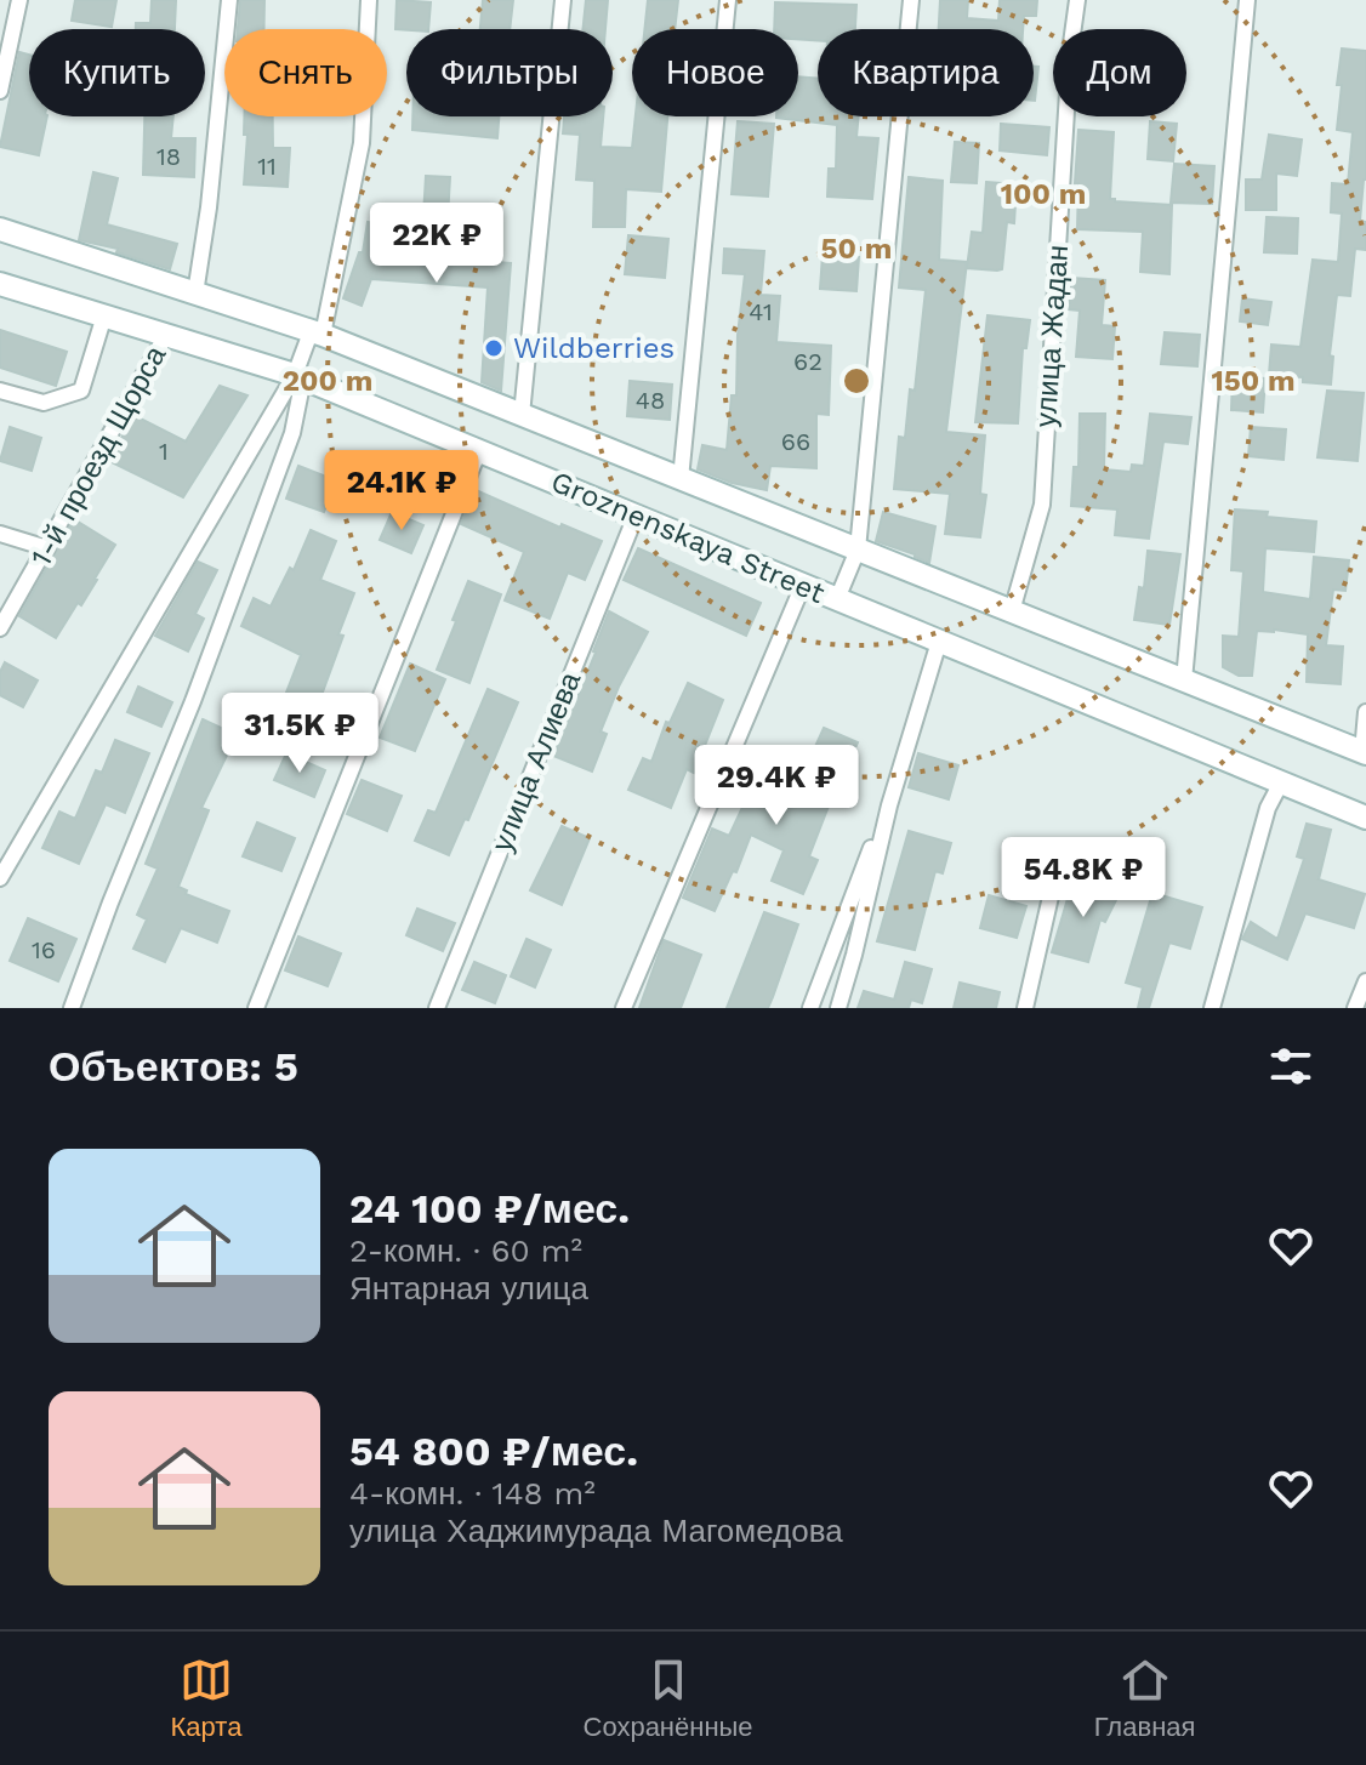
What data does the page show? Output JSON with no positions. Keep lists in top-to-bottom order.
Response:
{
  "streets": {
    "street": [
      "улица Жадан",
      "1-й проезд Щорса",
      "Groznenskaya Street",
      "улица Алиева"
    ]
  },
  "crossings": [
    ["улица Жадан", "Groznenskaya Street"],
    ["1-й проезд Щорса", "Groznenskaya Street"],
    ["Groznenskaya Street", "улица Алиева"]
  ],
  "places": ["Wildberries"],
  "house_numbers": [
    "18",
    "11",
    "41",
    "62",
    "48",
    "66",
    "1",
    "16"
  ],
  "page": {
    "chip": [
      "Купить",
      "Снять",
      "Фильтры",
      "Новое",
      "Квартира",
      "Дом"
    ],
    "price": [
      "22K ₽",
      "24.1K ₽",
      "31.5K ₽",
      "29.4K ₽",
      "54.8K ₽"
    ],
    "heading": "Объектов: 5",
    "list": [
      {
        "name": "24 100 ₽/мес.",
        "note": "2-комн. · 60 m² · Янтарная улица"
      },
      {
        "name": "54 800 ₽/мес.",
        "note": "4-комн. · 148 m² · улица Хаджимурада Магомедова"
      }
    ],
    "tabs": ["Карта", "Сохранённые", "Главная"]
  },
  "rings": [
    "100 m",
    "50 m",
    "150 m",
    "200 m"
  ]
}
